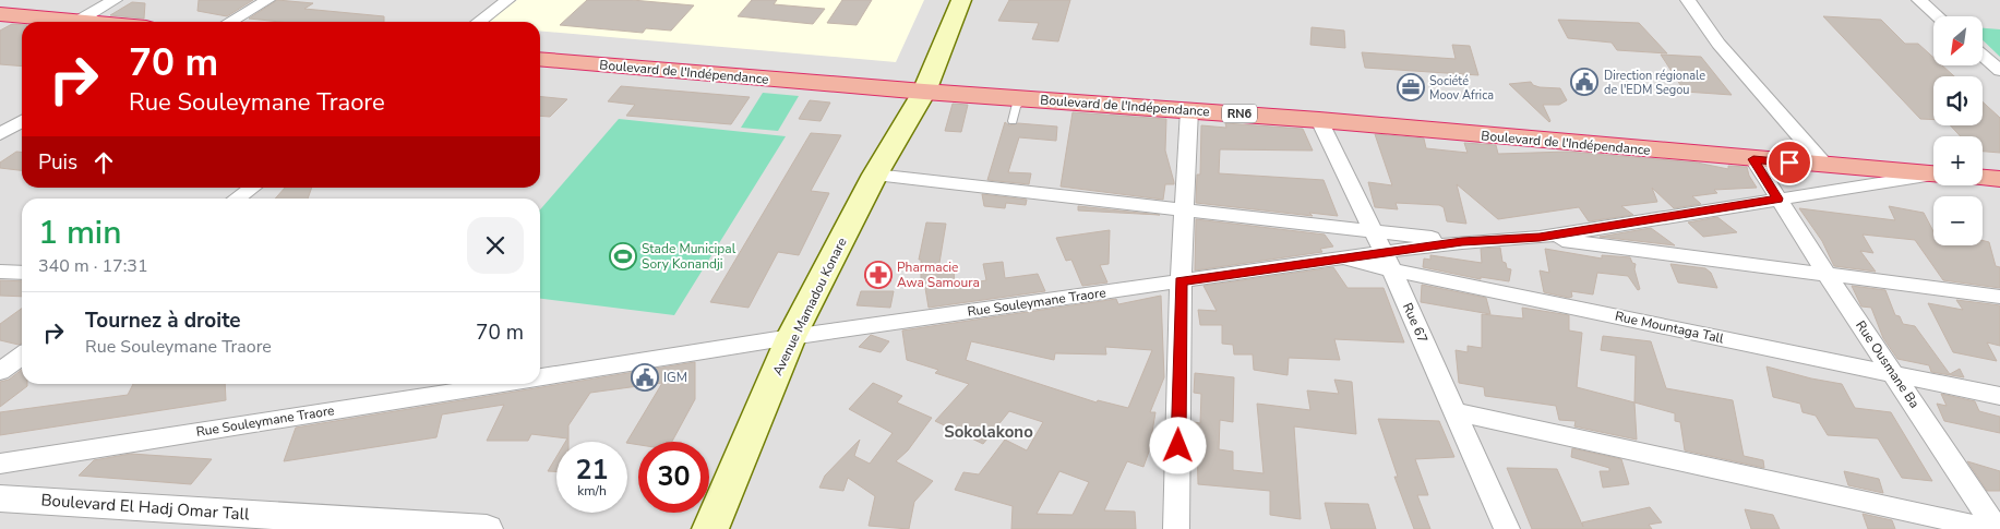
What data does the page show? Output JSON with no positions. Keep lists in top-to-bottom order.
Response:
{
  "streets": {
    "highway": ["Boulevard de l'Indépendance", "RN6"],
    "main road": ["Avenue Mamadou Konare"],
    "street": [
      "Rue Souleymane Traore",
      "Rue 67",
      "Rue Mountaga Tall",
      "Rue Ousmane Ba",
      "Boulevard El Hadj Omar Tall"
    ]
  },
  "crossings": [
    ["Boulevard de l'Indépendance", "Avenue Mamadou Konare"],
    ["Boulevard de l'Indépendance", "Rue 67"],
    ["Boulevard de l'Indépendance", "Rue Ousmane Ba"],
    ["Rue Souleymane Traore", "Avenue Mamadou Konare"],
    ["Rue Souleymane Traore", "Rue Mountaga Tall"],
    ["Rue 67", "Rue Mountaga Tall"],
    ["Rue Mountaga Tall", "Rue Ousmane Ba"]
  ],
  "districts": ["Sokolakono"],
  "places": {
    "public building": ["Direction régionale de l'EDM Segou", "IGM"],
    "office": ["Société Moov Africa"],
    "sports": ["Stade Municipal Sory Konandji"],
    "pharmacy": ["Pharmacie Awa Samoura"]
  },
  "north": "bottom left",
  "page": {
    "map_buttons": ["+", "−"],
    "turn": ["70 m", "Rue Souleymane Traore"],
    "then": "Puis",
    "heading": ["1 min", "340 m · 17:31"],
    "list": [
      {
        "name": "Tournez à droite",
        "note": "Rue Souleymane Traore",
        "value": "70 m"
      }
    ],
    "speed": "21 km/h",
    "limit": "30"
  }
}
